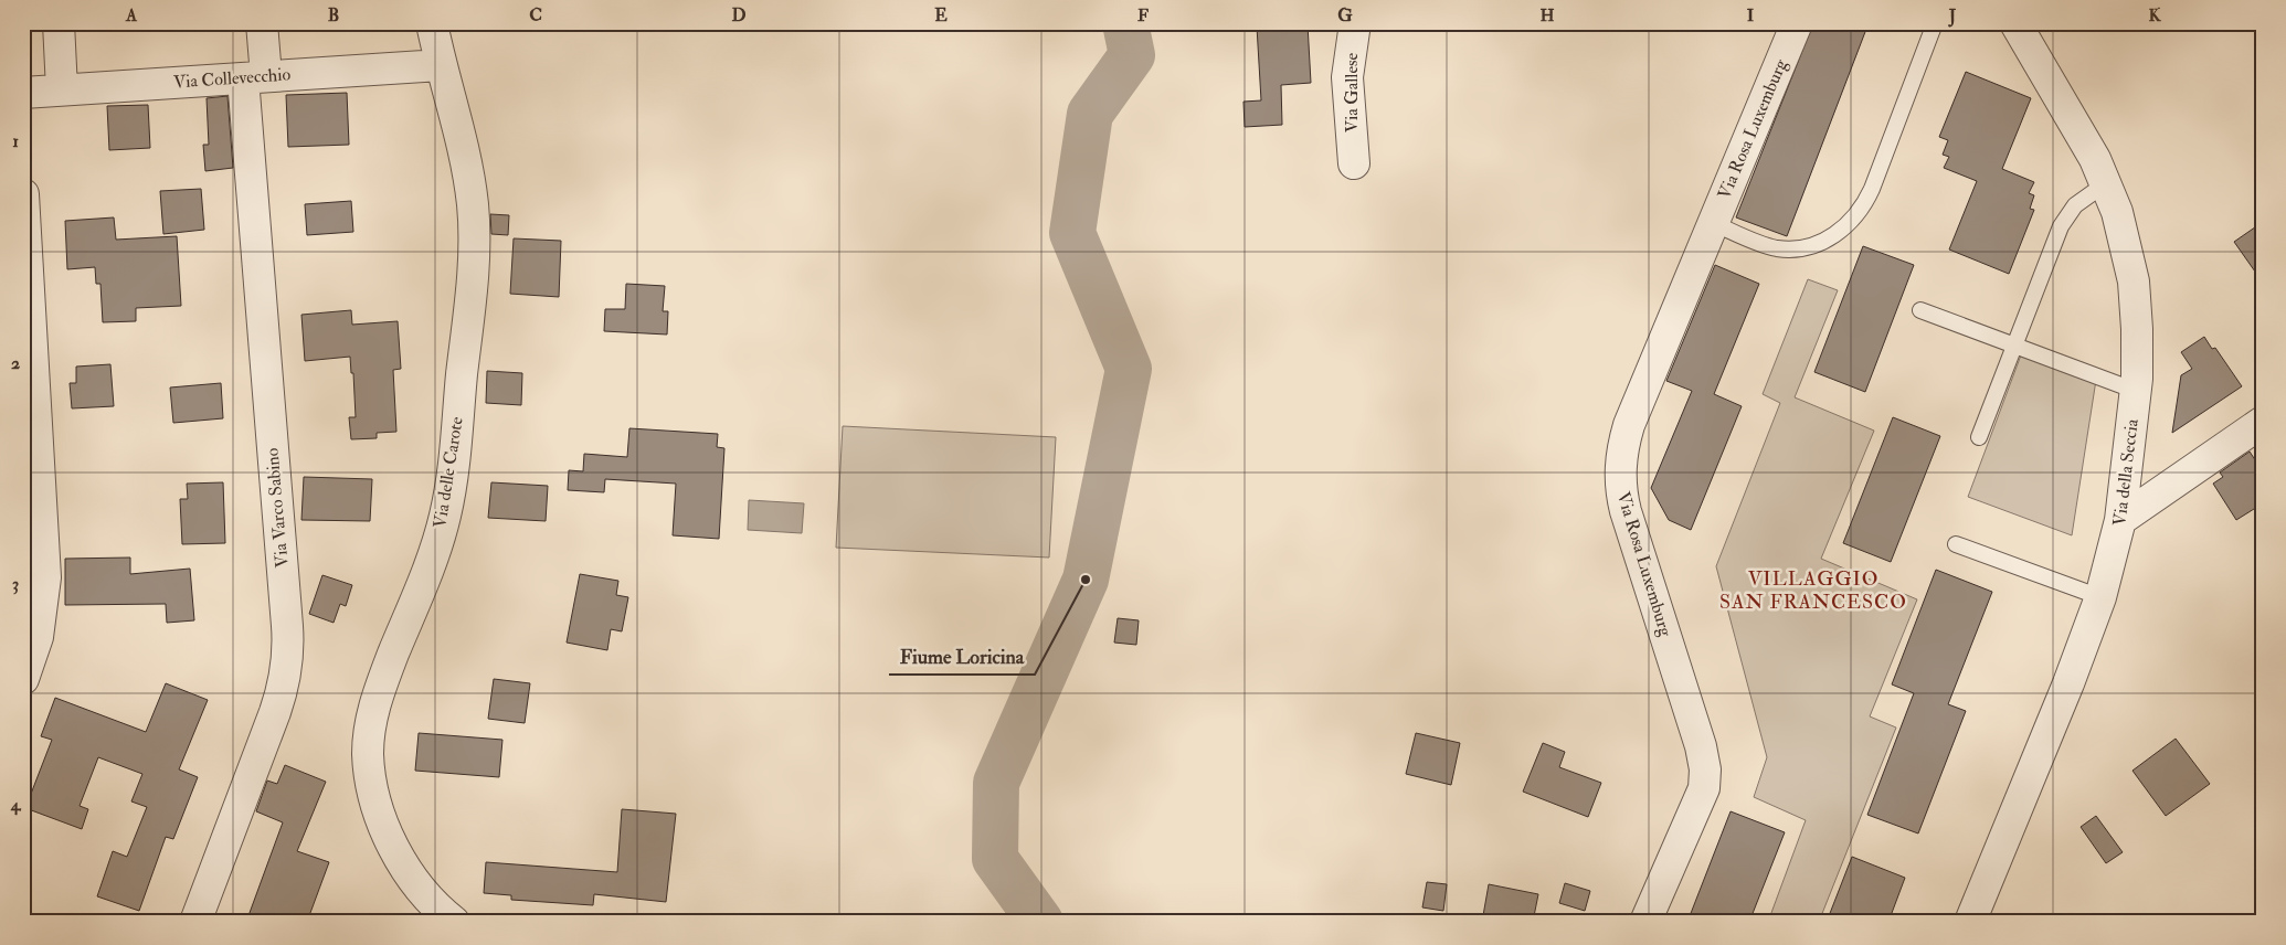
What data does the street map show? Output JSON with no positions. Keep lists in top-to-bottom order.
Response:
{
  "streets": {
    "street": [
      "Via Collevecchio",
      "Via Gallese",
      "Via Rosa Luxemburg",
      "Via delle Carote",
      "Via della Seccia",
      "Via Varco Sabino"
    ]
  },
  "crossings": [
    ["Via Collevecchio", "Via delle Carote"],
    ["Via Collevecchio", "Via Varco Sabino"]
  ],
  "districts": ["VILLAGGIO SAN FRANCESCO"],
  "places": ["Fiume Loricina"],
  "grid": {
    "columns": [
      "A",
      "B",
      "C",
      "D",
      "E",
      "F",
      "G",
      "H",
      "I",
      "J",
      "K"
    ],
    "rows": [
      "1",
      "2",
      "3",
      "4"
    ]
  }
}
